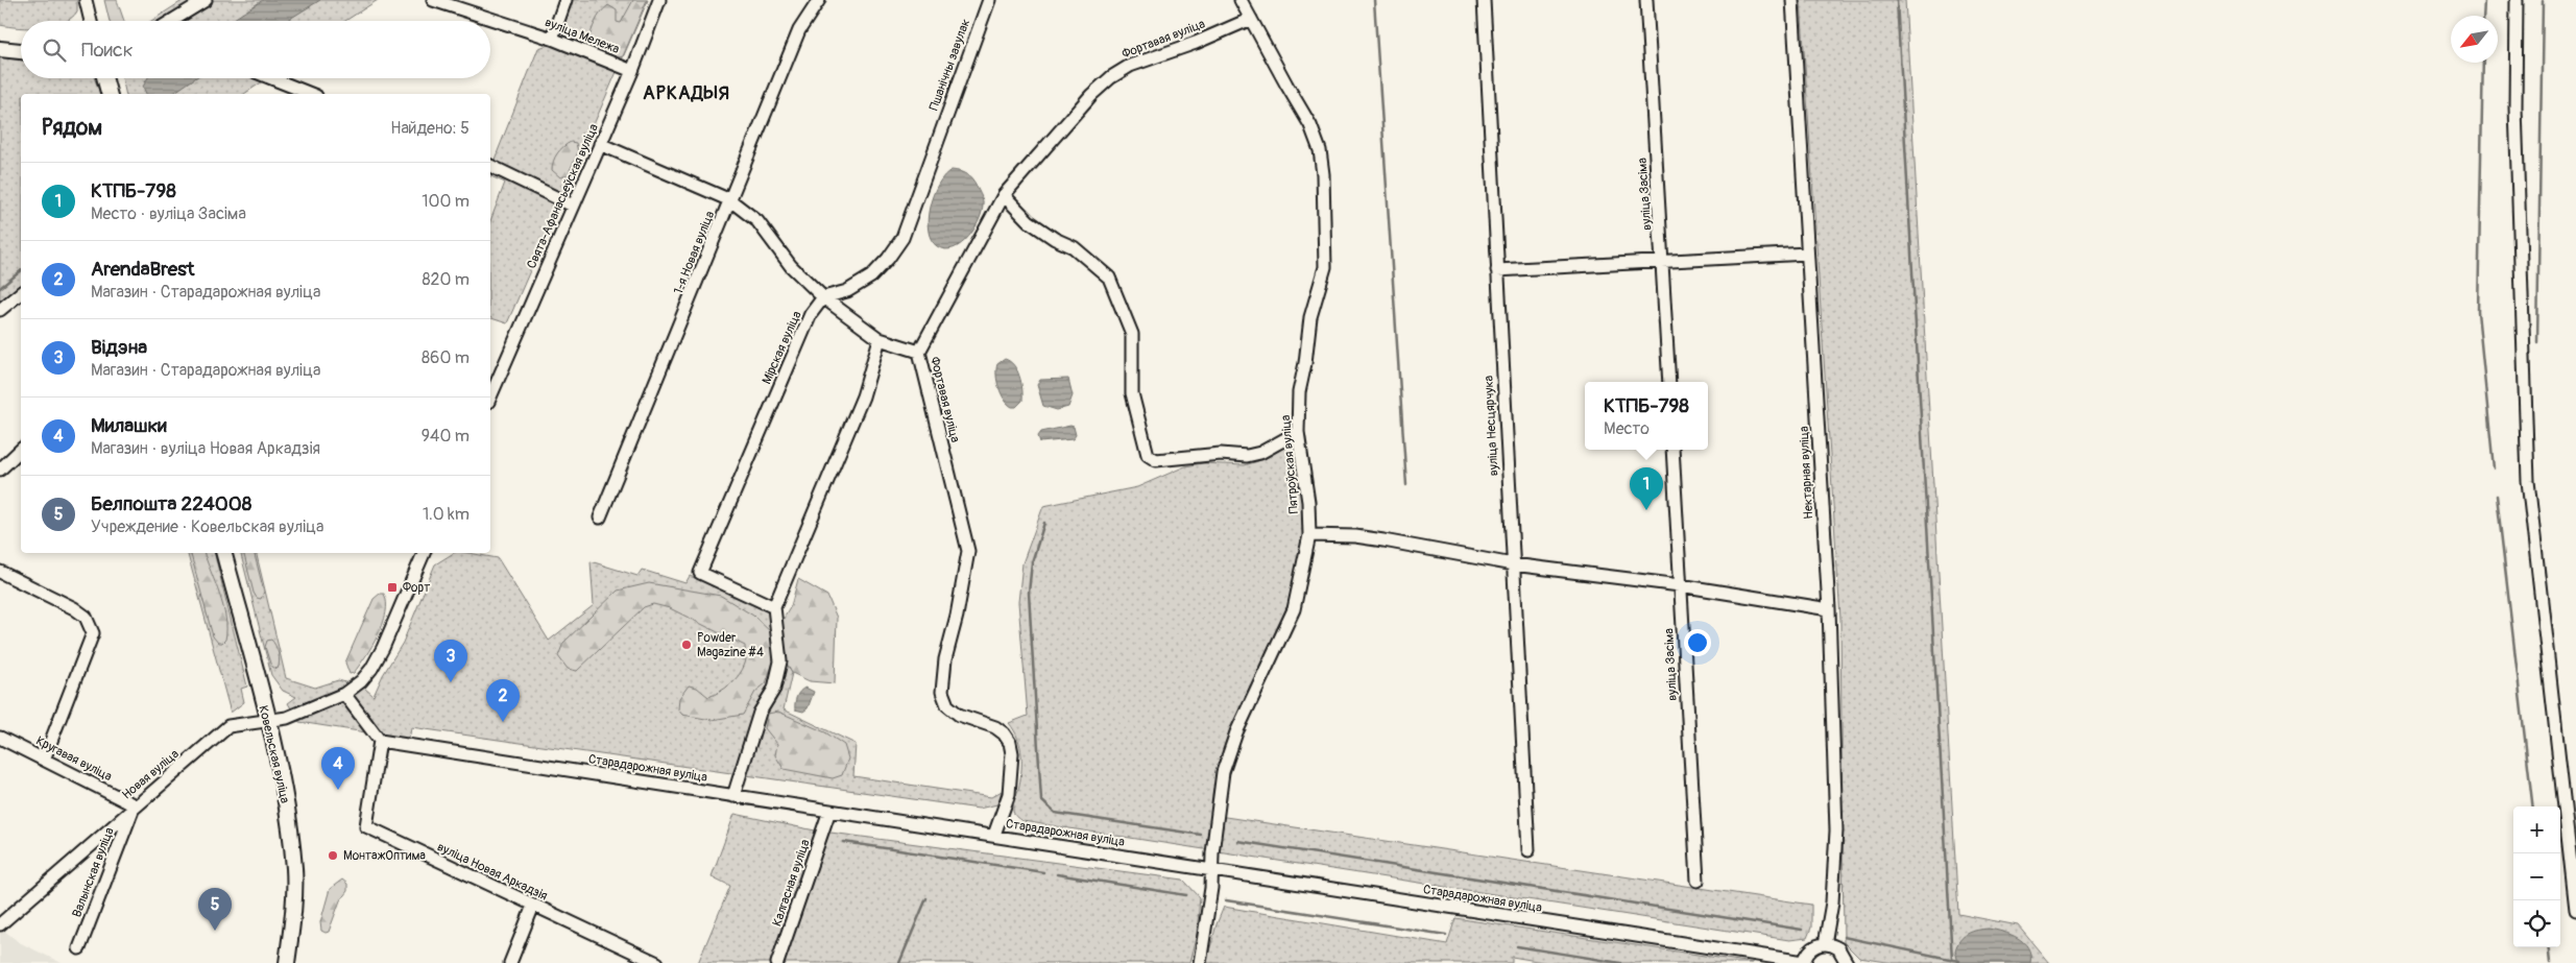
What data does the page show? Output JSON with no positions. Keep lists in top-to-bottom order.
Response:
{
  "streets": {
    "main road": ["Ковельская вуліца"],
    "street": [
      "вуліца Мележа",
      "Фортавая вуліца",
      "Пшанічны завулак",
      "вуліца Засіма",
      "Свята-Афанасьеўская вуліца",
      "1-я Новая вуліца",
      "Мірская вуліца",
      "вуліца Несцярчука",
      "Пятроўская вуліца",
      "Нектарная вуліца",
      "Кругавая вуліца",
      "Старадарожная вуліца",
      "Новая вуліца",
      "вуліца Новая Аркадзія",
      "Валынская вуліца",
      "Калгасная вуліца"
    ]
  },
  "crossings": [
    ["вуліца Мележа", "Свята-Афанасьеўская вуліца"],
    ["Фортавая вуліца", "Пятроўская вуліца"],
    ["Фортавая вуліца", "Старадарожная вуліца"],
    ["Пшанічны завулак", "Мірская вуліца"],
    ["Пятроўская вуліца", "Старадарожная вуліца"],
    ["Ковельская вуліца", "Новая вуліца"],
    ["Кругавая вуліца", "Новая вуліца"],
    ["Кругавая вуліца", "Валынская вуліца"],
    ["Старадарожная вуліца", "вуліца Новая Аркадзія"],
    ["Старадарожная вуліца", "Калгасная вуліца"],
    ["Новая вуліца", "Валынская вуліца"]
  ],
  "districts": ["АРКАДЫЯ"],
  "places": {
    "transit": ["Форт"],
    "other": ["Powder Magazine #4", "МонтажОптима"]
  },
  "north": "bottom left",
  "page": {
    "search": "Поиск",
    "heading": ["Рядом", "Найдено: 5"],
    "list": [
      {
        "mark": "1",
        "name": "КТПБ-798",
        "note": "Место · вуліца Засіма",
        "value": "100 m"
      },
      {
        "mark": "2",
        "name": "ArendaBrest",
        "note": "Магазин · Старадарожная вуліца",
        "value": "820 m"
      },
      {
        "mark": "3",
        "name": "Відэна",
        "note": "Магазин · Старадарожная вуліца",
        "value": "860 m"
      },
      {
        "mark": "4",
        "name": "Милашки",
        "note": "Магазин · вуліца Новая Аркадзія",
        "value": "940 m"
      },
      {
        "mark": "5",
        "name": "Белпошта 224008",
        "note": "Учреждение · Ковельская вуліца",
        "value": "1.0 km"
      }
    ],
    "popup": ["КТПБ-798", "Место"],
    "pins": [
      "1",
      "3",
      "2",
      "4",
      "5"
    ],
    "map_buttons": ["+", "−"]
  }
}
